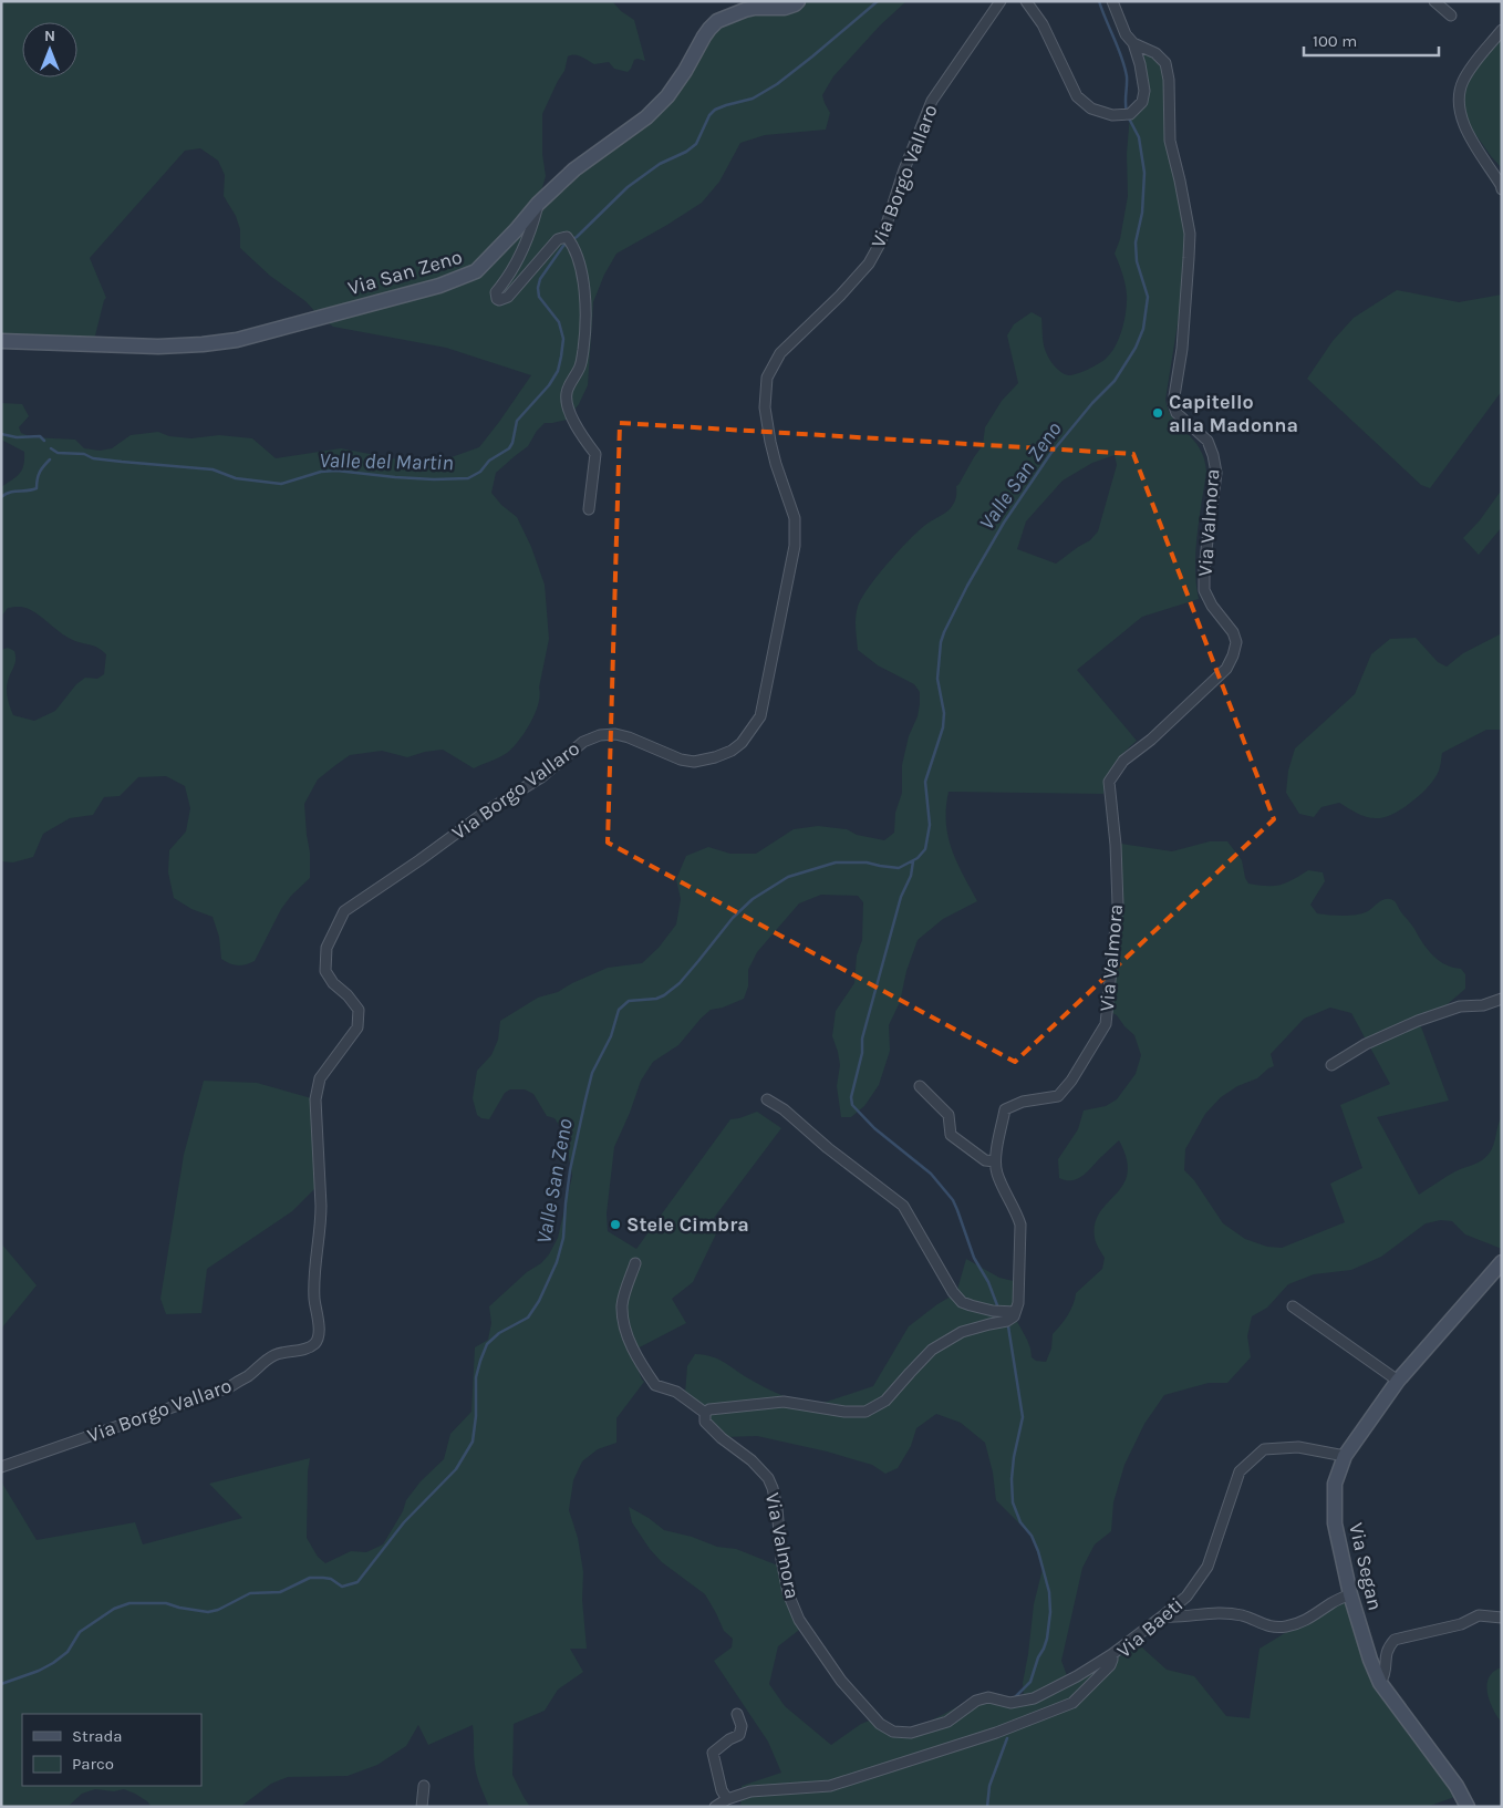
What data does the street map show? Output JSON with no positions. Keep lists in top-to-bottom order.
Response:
{
  "streets": {
    "street": [
      "Via Borgo Vallaro",
      "Via San Zeno",
      "Via Valmora",
      "Via Segan",
      "Via Baeti"
    ]
  },
  "crossings": [
    ["Via Valmora", "Via Baeti"],
    ["Via Segan", "Via Baeti"]
  ],
  "water": ["Valle del Martin", "Valle San Zeno"],
  "places": ["Capitello alla Madonna", "Stele Cimbra"],
  "legend": ["Strada", "Parco"],
  "scale_bar": "100 m",
  "north": "top"
}
